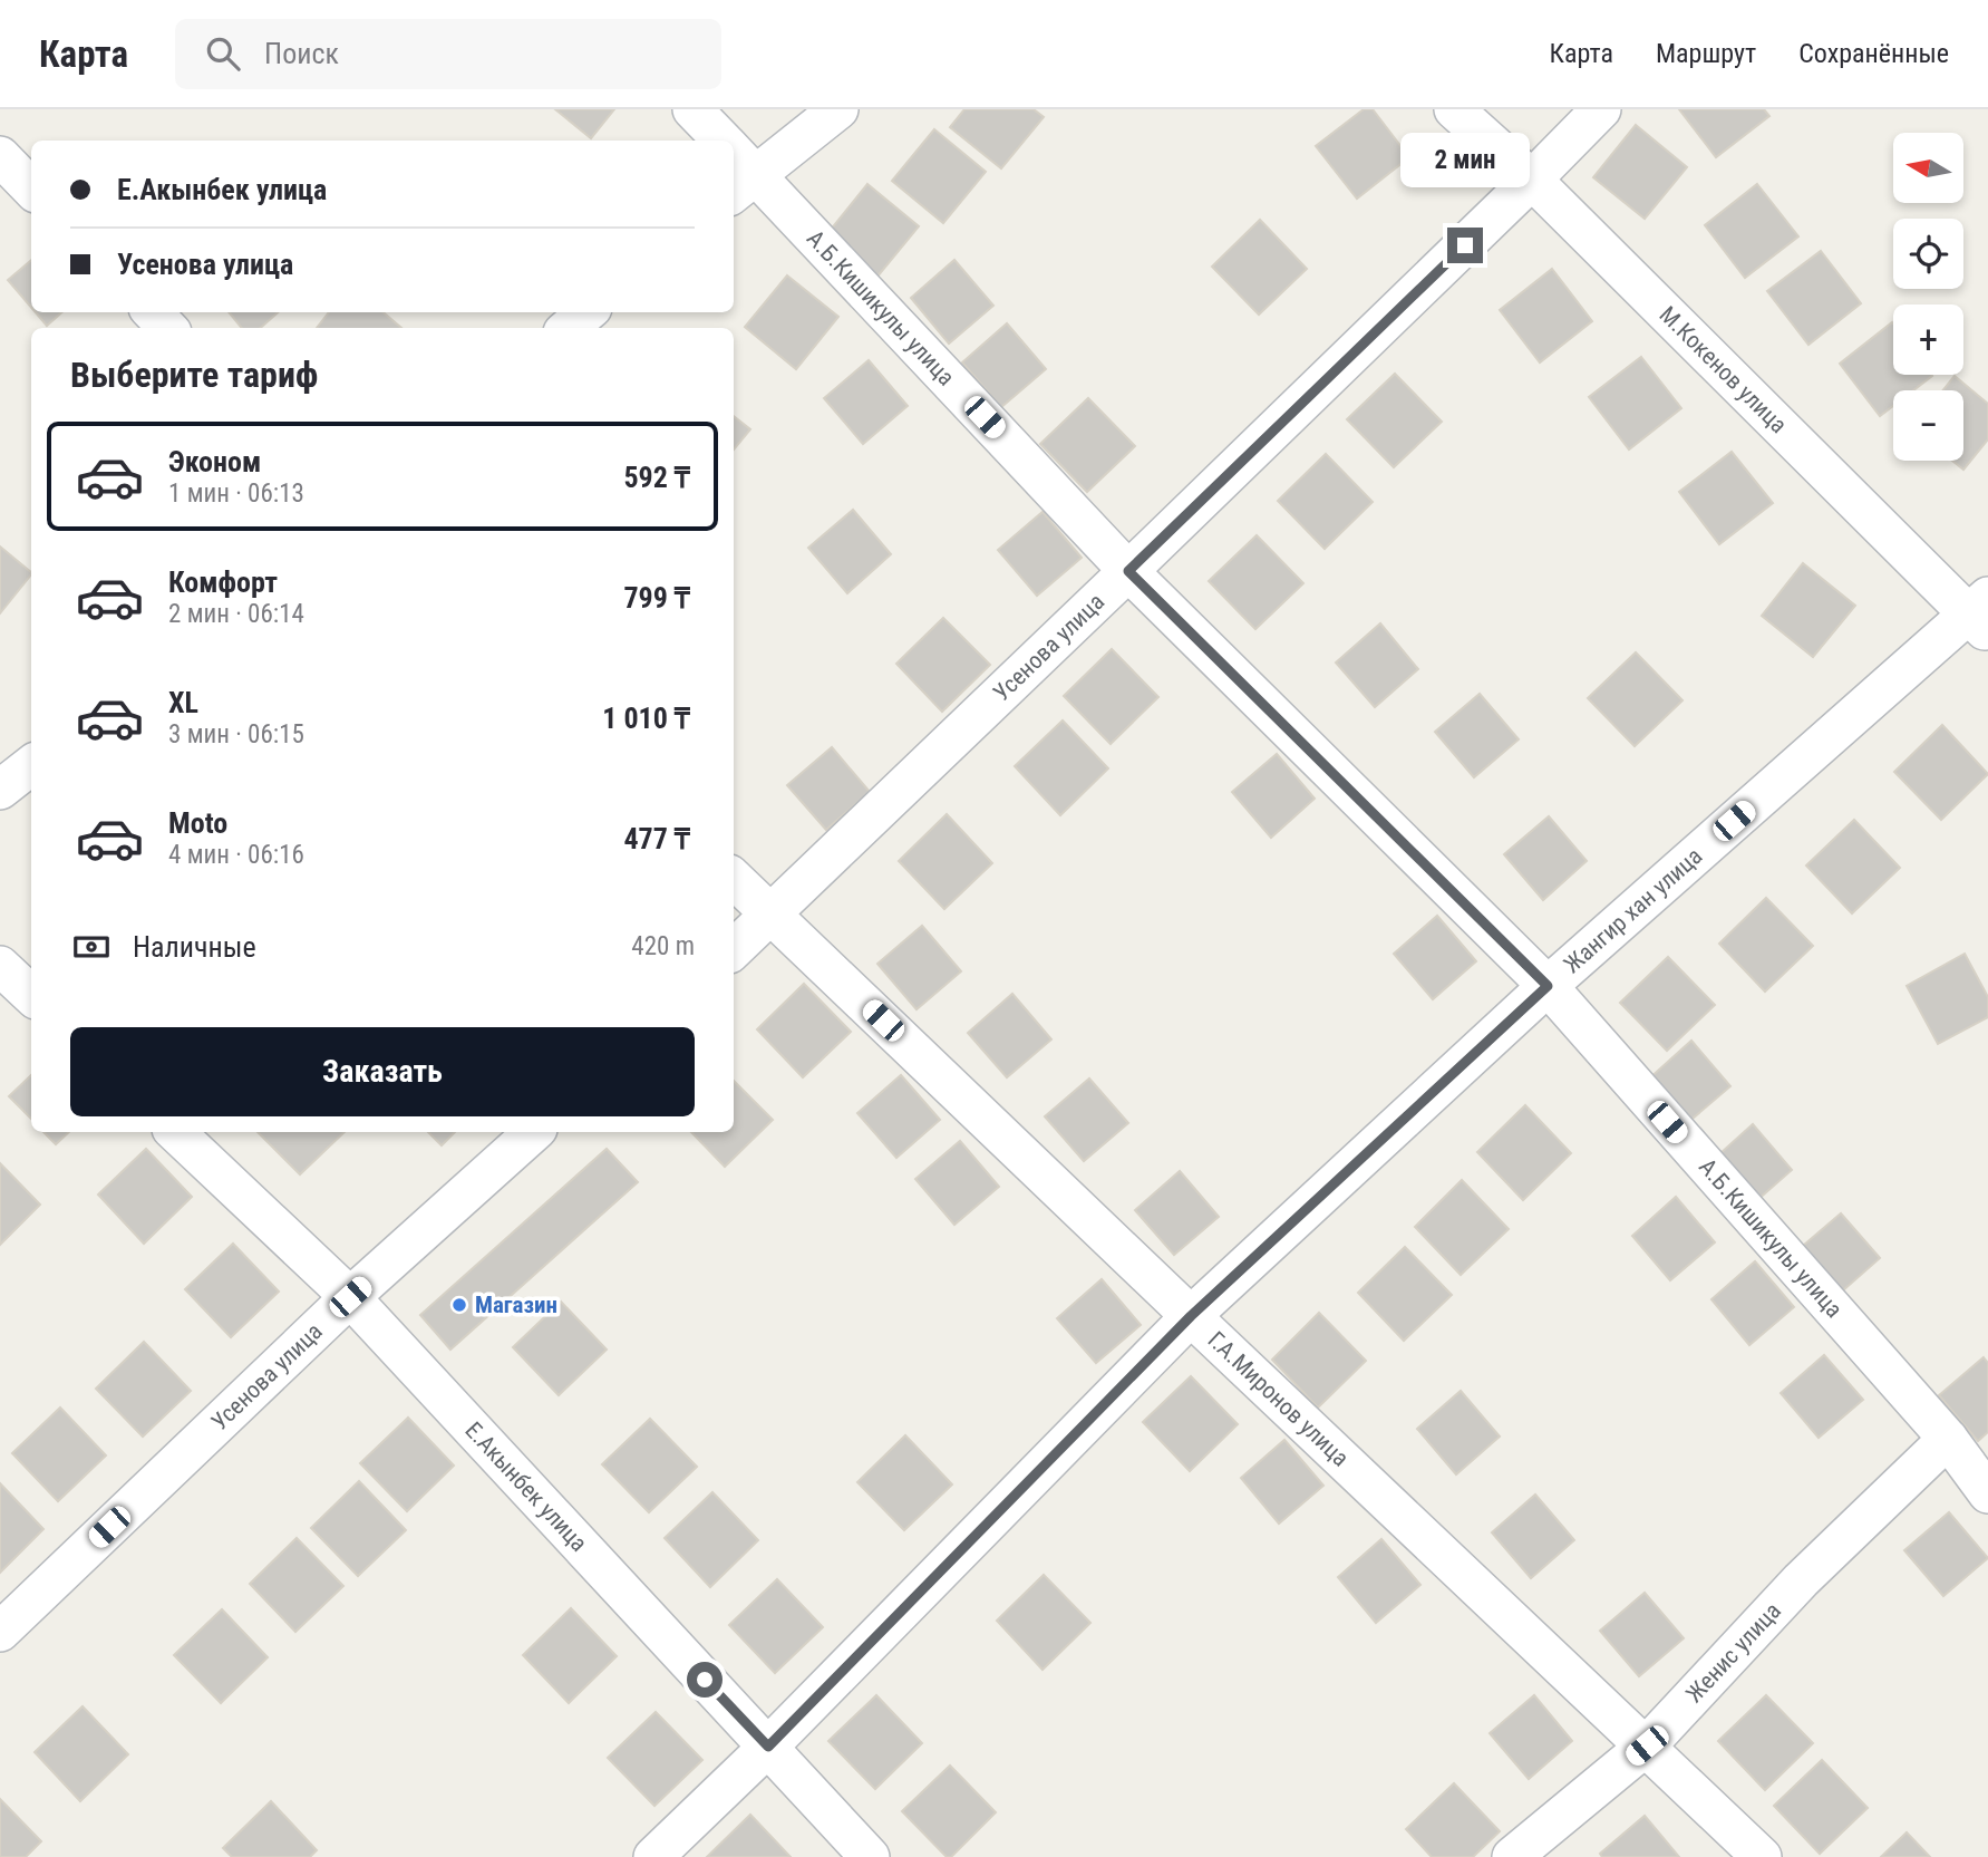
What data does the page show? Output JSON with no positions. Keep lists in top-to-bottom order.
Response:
{
  "streets": {
    "street": [
      "А.Б.Кишикулы улица",
      "М.Кокенов улица",
      "Усенова улица",
      "Жангир хан улица",
      "Г.А.Миронов улица",
      "Е.Акынбек улица",
      "Женис улица"
    ]
  },
  "crossings": [
    ["А.Б.Кишикулы улица", "Усенова улица"],
    ["А.Б.Кишикулы улица", "Жангир хан улица"],
    ["А.Б.Кишикулы улица", "Женис улица"],
    ["М.Кокенов улица", "Усенова улица"],
    ["М.Кокенов улица", "Жангир хан улица"],
    ["Усенова улица", "Г.А.Миронов улица"],
    ["Усенова улица", "Е.Акынбек улица"],
    ["Жангир хан улица", "Г.А.Миронов улица"],
    ["Жангир хан улица", "Е.Акынбек улица"],
    ["Г.А.Миронов улица", "Женис улица"]
  ],
  "places": ["Магазин"],
  "north": "left",
  "page": {
    "header": "Карта",
    "search": "Поиск",
    "nav": ["Карта", "Маршрут", "Сохранённые"],
    "map_buttons": ["+", "−"],
    "bubble": "2 мин",
    "banner": ["Е.Акынбек улица", "Усенова улица"],
    "heading": "Выберите тариф",
    "list": [
      {
        "name": "Эконом",
        "note": "1 мин · 06:13",
        "value": "592 ₸"
      },
      {
        "name": "Комфорт",
        "note": "2 мин · 06:14",
        "value": "799 ₸"
      },
      {
        "name": "XL",
        "note": "3 мин · 06:15",
        "value": "1 010 ₸"
      },
      {
        "name": "Moto",
        "note": "4 мин · 06:16",
        "value": "477 ₸"
      }
    ],
    "pay": ["Наличные", "420 m"],
    "buttons": "Заказать"
  }
}
